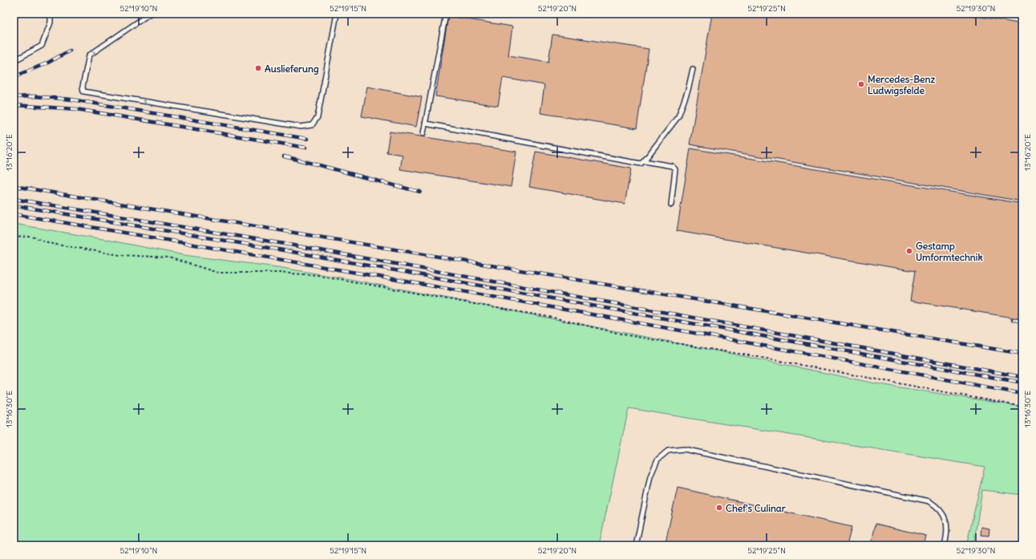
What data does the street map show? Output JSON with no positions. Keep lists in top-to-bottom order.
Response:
{
  "places": [
    "Auslieferung",
    "Mercedes-Benz Ludwigsfelde",
    "Gestamp Umformtechnik",
    "Chef's Culinar"
  ],
  "coordinates": [
    "52°19'10\"N",
    "52°19'15\"N",
    "52°19'20\"N",
    "52°19'25\"N",
    "52°19'30\"N",
    "13°16'20\"E",
    "13°16'30\"E"
  ]
}
